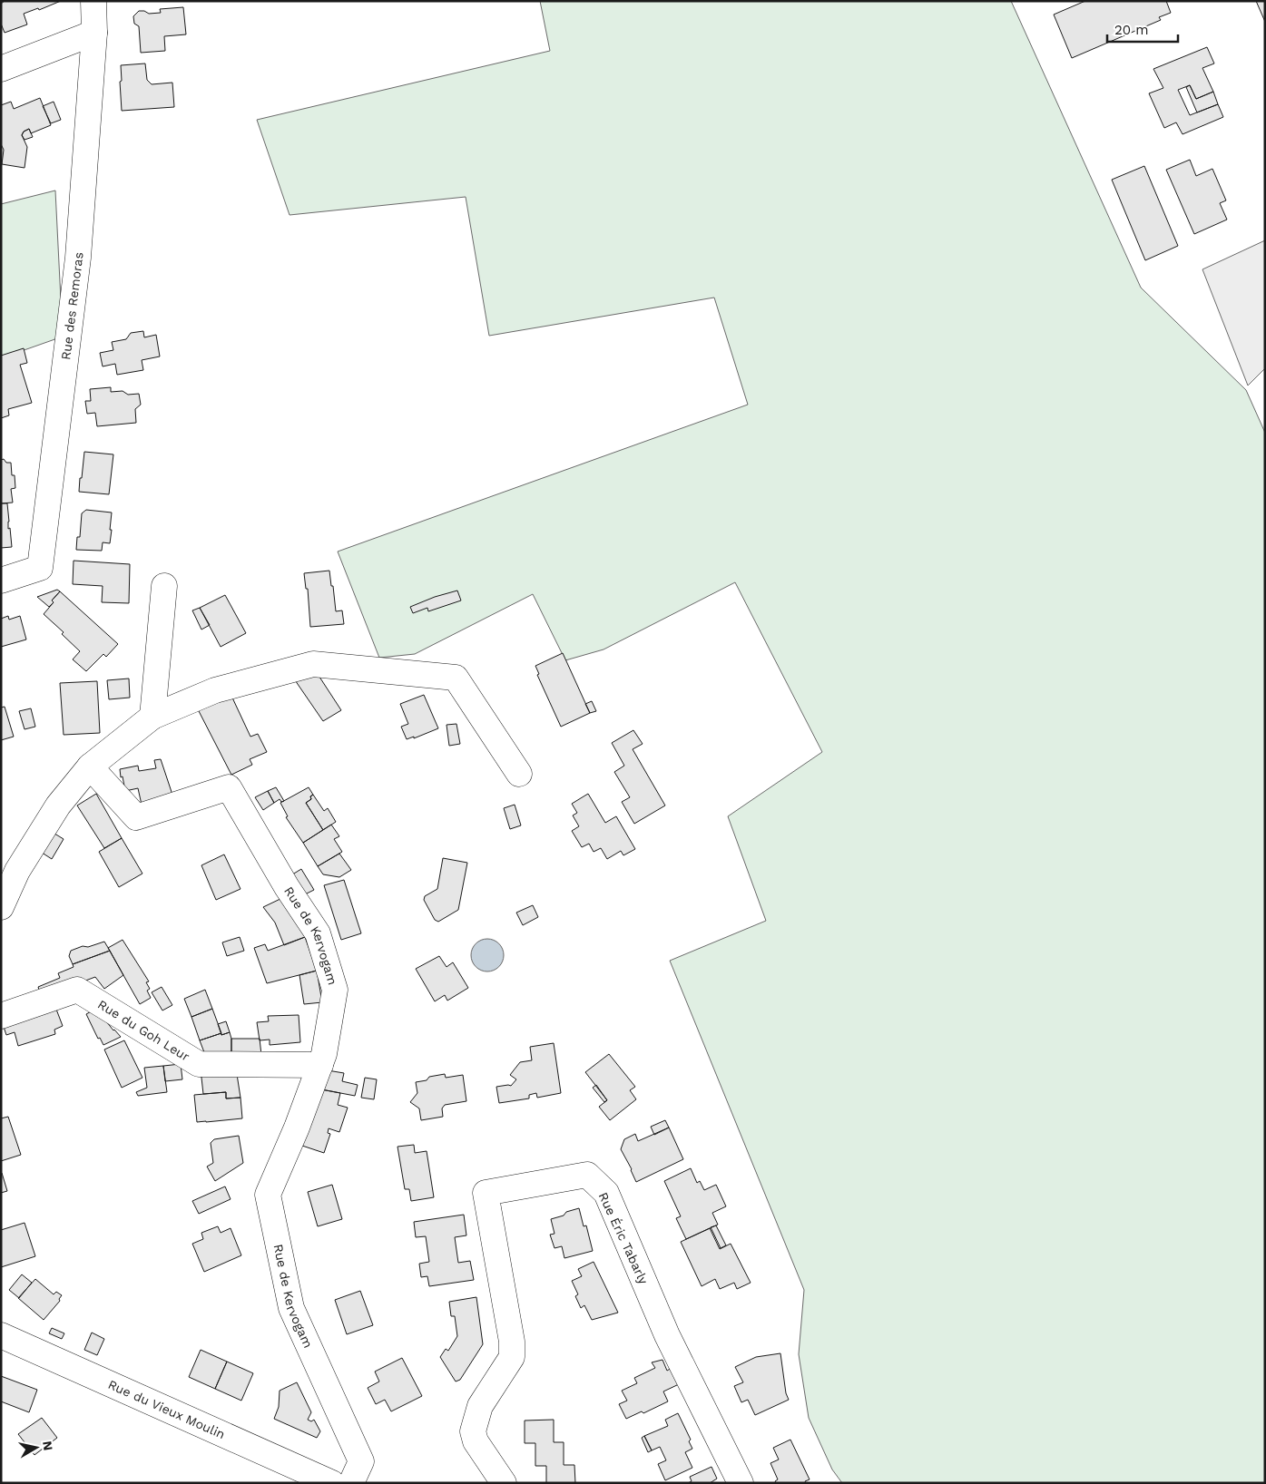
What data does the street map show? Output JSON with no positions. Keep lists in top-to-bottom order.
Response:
{
  "streets": {
    "street": [
      "Rue des Remoras",
      "Rue de Kervogam",
      "Rue du Goh Leur",
      "Rue Éric Tabarly",
      "Rue du Vieux Moulin"
    ]
  },
  "crossings": [
    ["Rue de Kervogam", "Rue du Goh Leur"]
  ],
  "scale_bar": "20 m",
  "north": "right"
}
